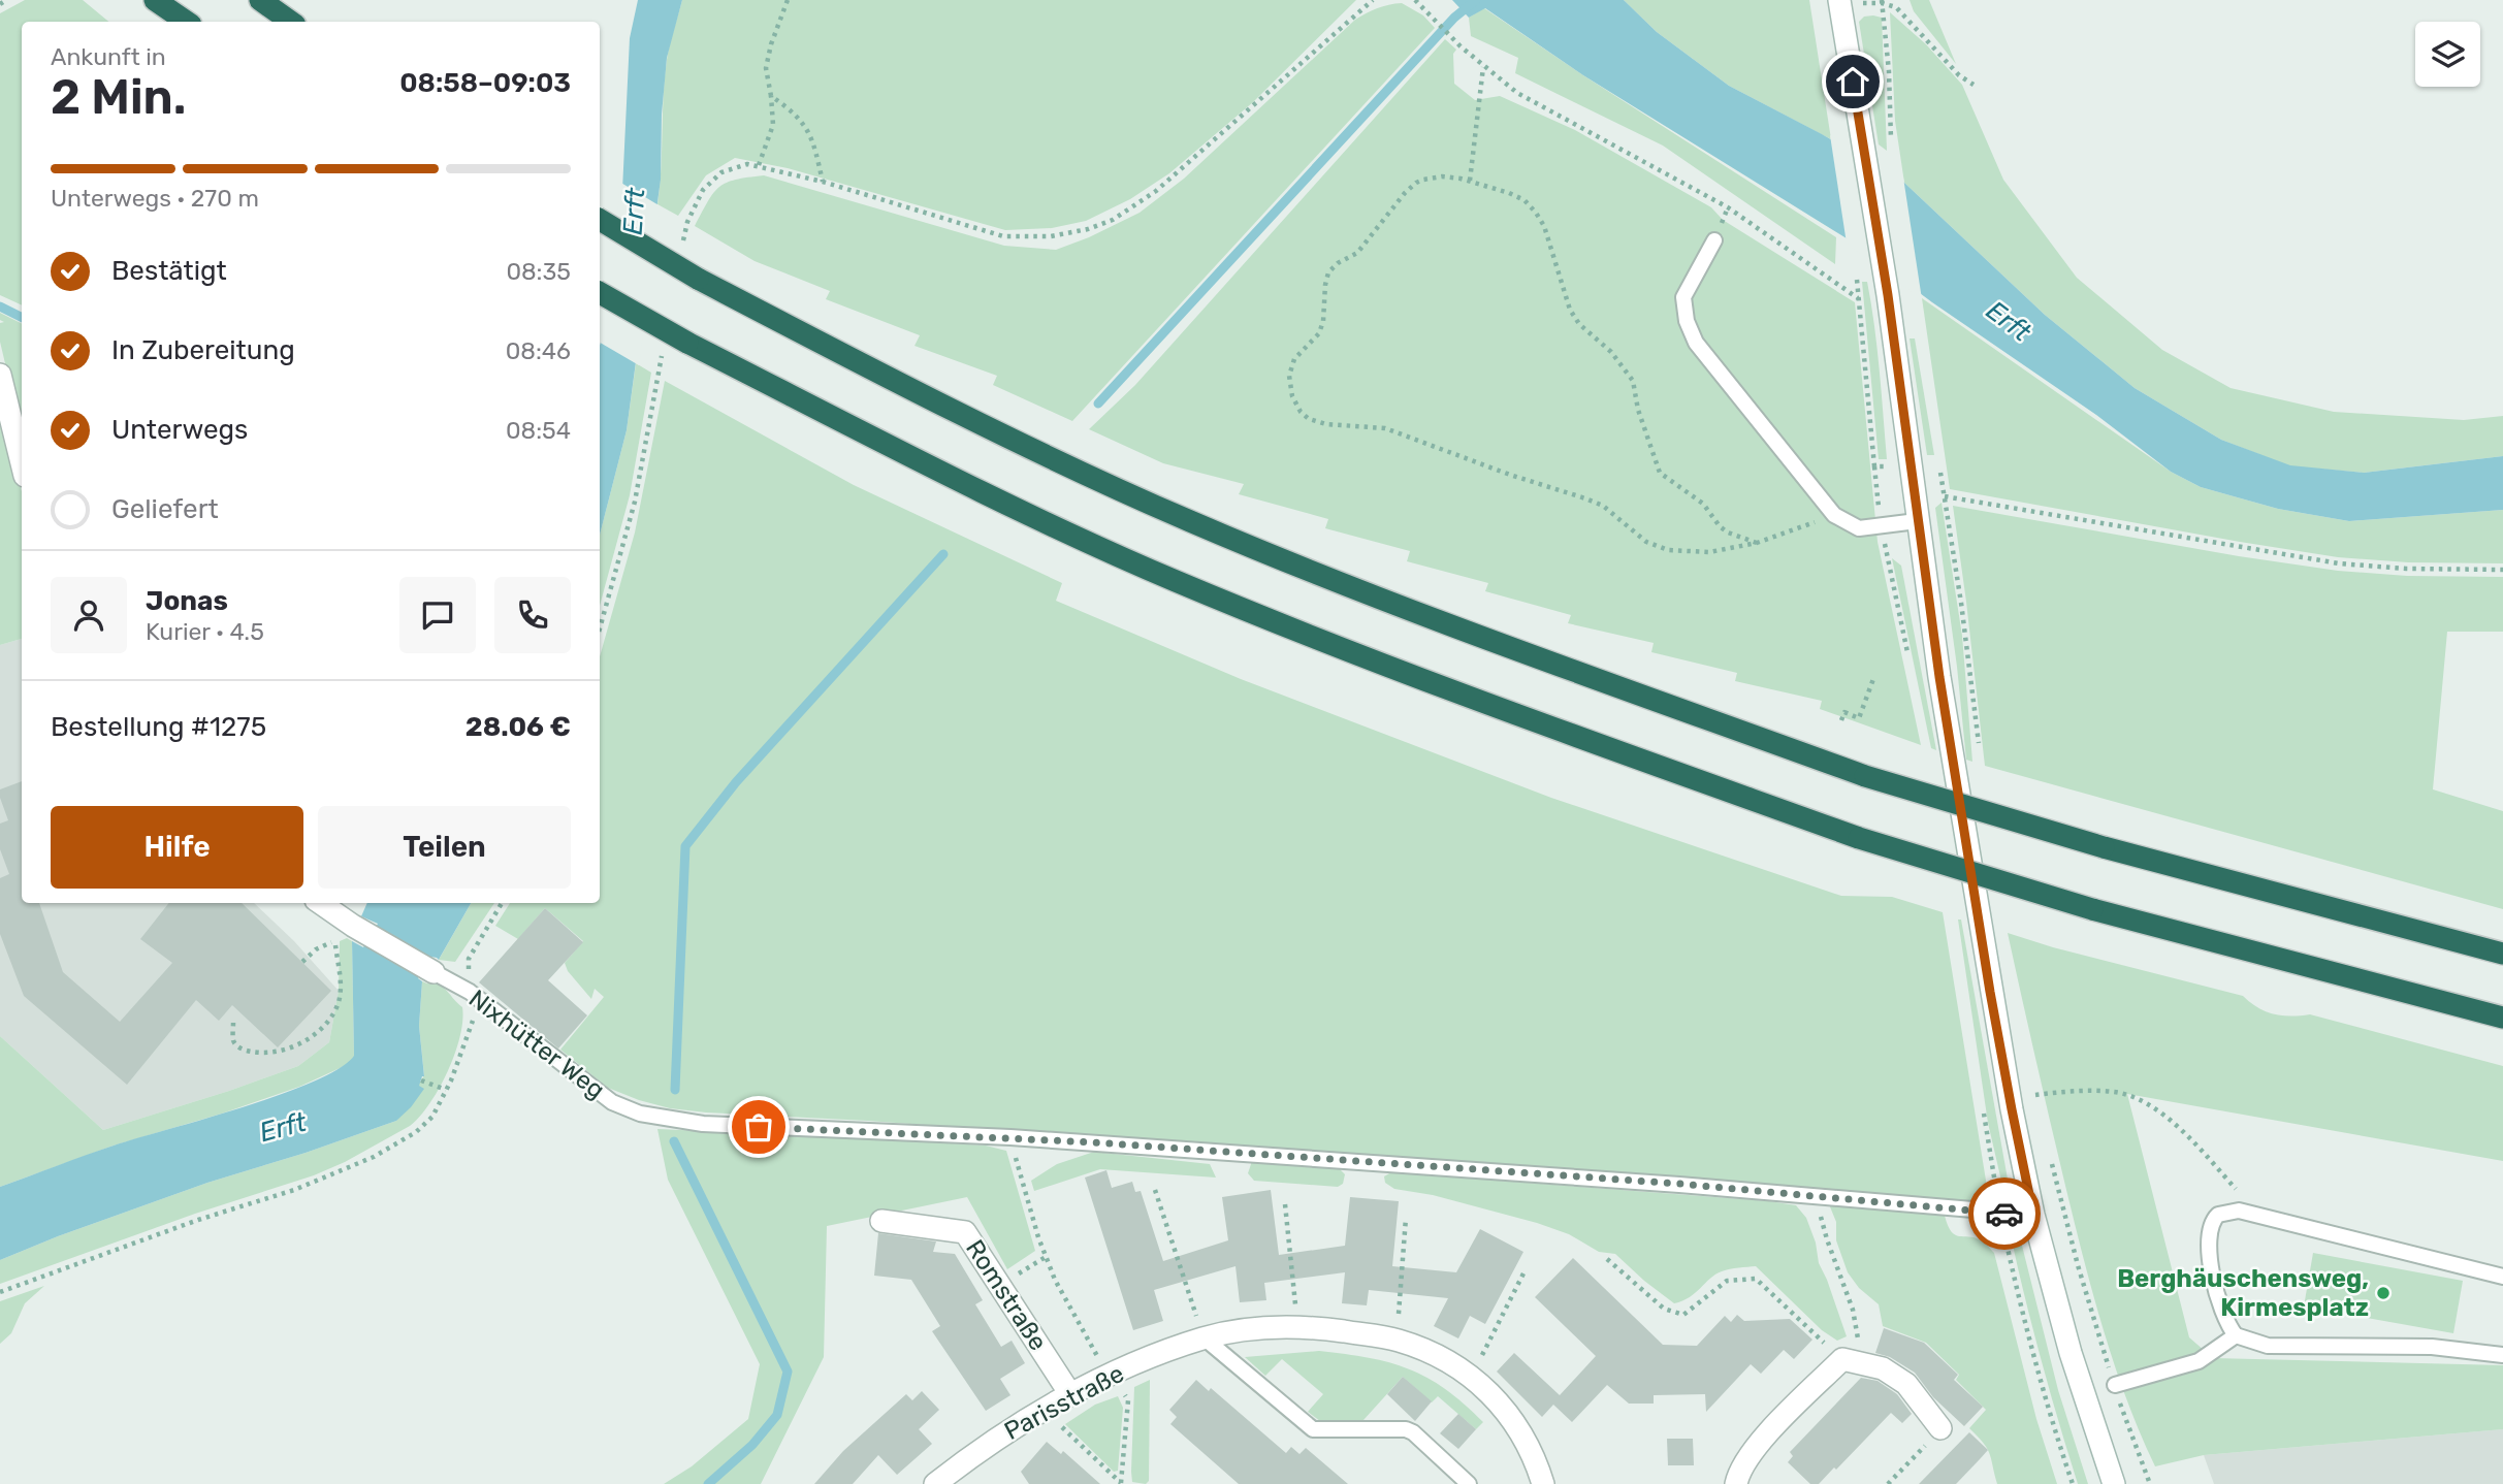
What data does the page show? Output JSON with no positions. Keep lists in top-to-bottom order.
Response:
{
  "streets": {
    "street": ["Nixhütter Weg", "Romstraße", "Parisstraße"]
  },
  "crossings": [
    ["Romstraße", "Parisstraße"]
  ],
  "water": ["Erft"],
  "places": ["Berghäuschensweg, Kirmesplatz"],
  "page": {
    "heading": ["2 Min.", "Ankunft in", "08:58–09:03"],
    "panel": [
      "Jonas",
      "Kurier · 4.5",
      "Bestellung #1275",
      "28.06 €"
    ],
    "bar": "Unterwegs · 270 m",
    "list": [
      ["Bestätigt", "08:35"],
      ["In Zubereitung", "08:46"],
      ["Unterwegs", "08:54"],
      "Geliefert"
    ],
    "buttons": ["Hilfe", "Teilen"]
  }
}
